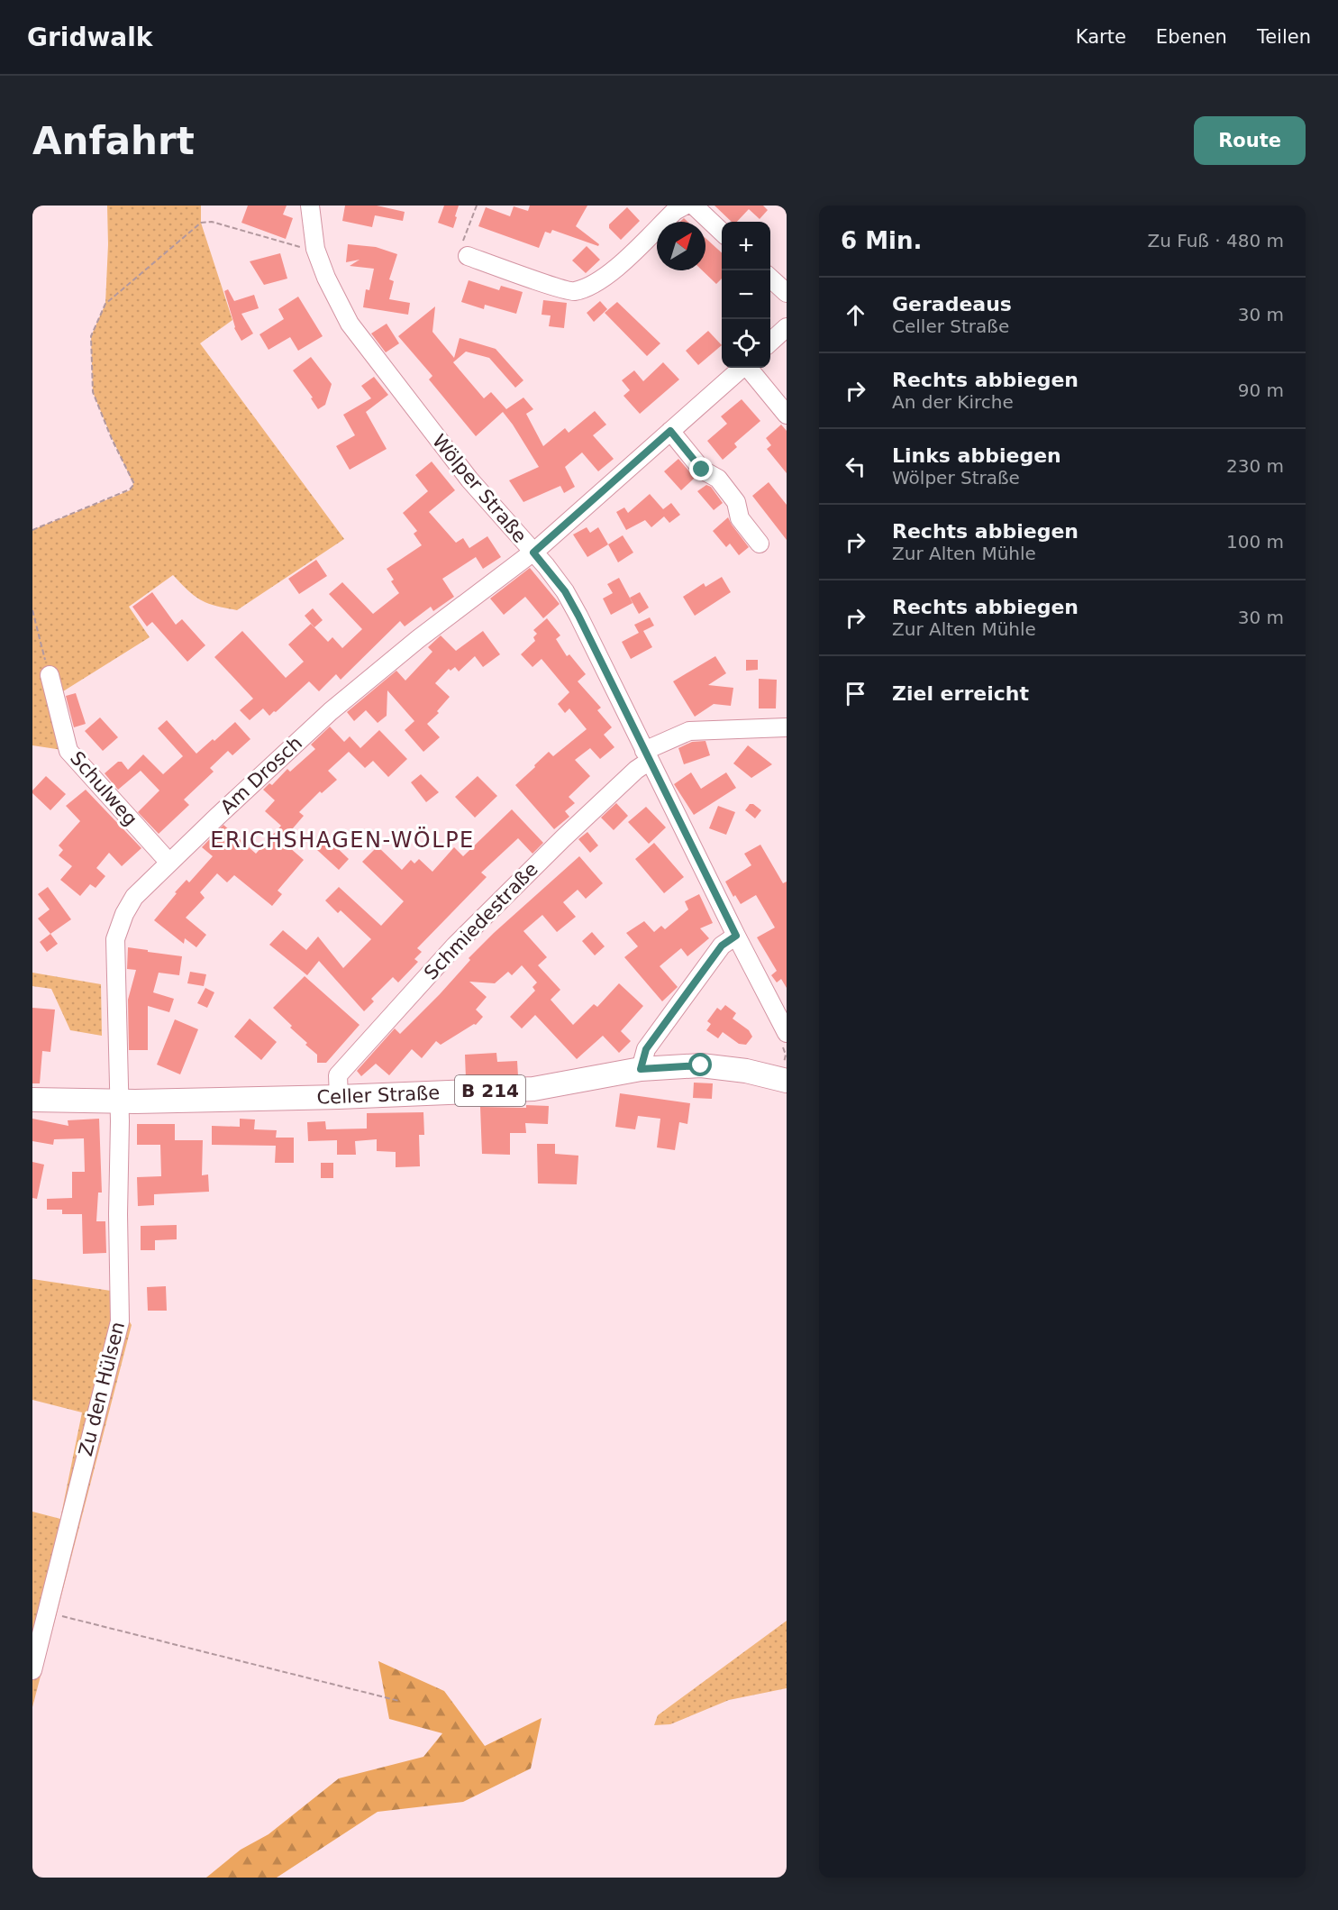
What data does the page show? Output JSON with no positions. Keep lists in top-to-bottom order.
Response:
{
  "streets": {
    "main road": ["B 214", "Celler Straße"],
    "street": [
      "Wölper Straße",
      "Am Drosch",
      "Schulweg",
      "Schmiedestraße",
      "Zu den Hülsen"
    ]
  },
  "crossings": [
    ["Wölper Straße", "Am Drosch"],
    ["Wölper Straße", "Schmiedestraße"],
    ["Am Drosch", "Schulweg"],
    ["Am Drosch", "Celler Straße"],
    ["Am Drosch", "Zu den Hülsen"],
    ["Schmiedestraße", "Celler Straße"],
    ["Celler Straße", "Zu den Hülsen"]
  ],
  "districts": ["ERICHSHAGEN-WÖLPE"],
  "north": "top right",
  "page": {
    "header": "Gridwalk",
    "nav": ["Karte", "Ebenen", "Teilen"],
    "buttons": "Route",
    "title": "Anfahrt",
    "heading": ["6 Min.", "Zu Fuß · 480 m"],
    "map_buttons": ["+", "−"],
    "list": [
      ["Geradeaus", "Celler Straße", "30 m"],
      ["Rechts abbiegen", "An der Kirche", "90 m"],
      ["Links abbiegen", "Wölper Straße", "230 m"],
      ["Rechts abbiegen", "Zur Alten Mühle", "100 m"],
      ["Rechts abbiegen", "Zur Alten Mühle", "30 m"],
      "Ziel erreicht"
    ]
  }
}
